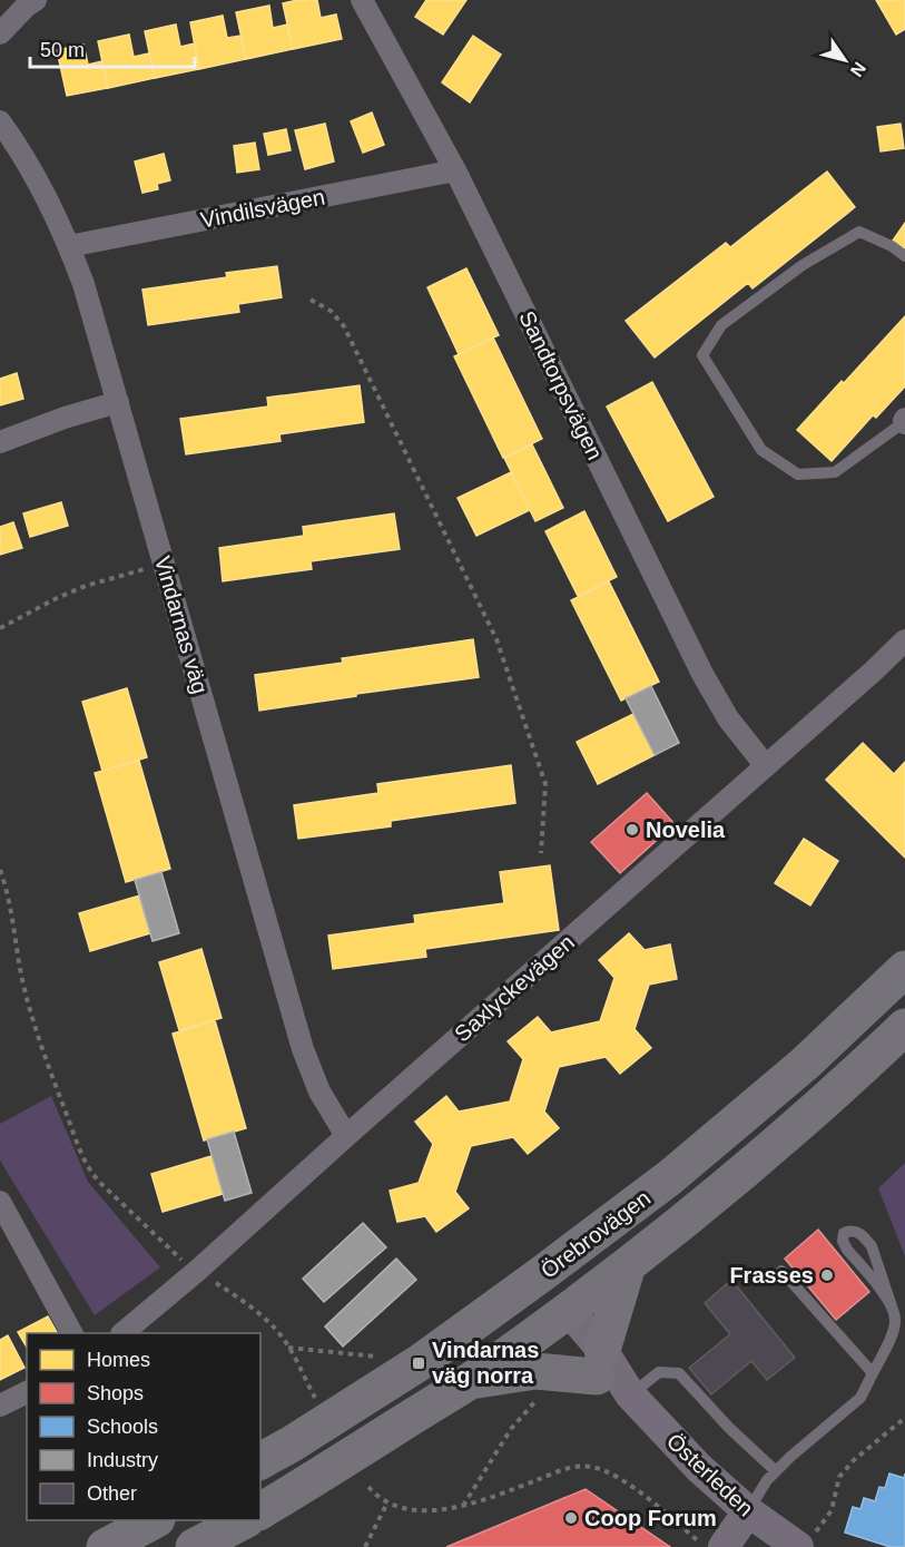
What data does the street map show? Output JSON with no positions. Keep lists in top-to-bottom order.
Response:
{
  "streets": {
    "highway": ["Örebrovägen"],
    "main road": ["Österleden"],
    "street": [
      "Vindilsvägen",
      "Sandtorpsvägen",
      "Vindarnas väg",
      "Saxlyckevägen"
    ]
  },
  "crossings": [
    ["Vindilsvägen", "Sandtorpsvägen"],
    ["Vindilsvägen", "Vindarnas väg"],
    ["Sandtorpsvägen", "Saxlyckevägen"],
    ["Vindarnas väg", "Saxlyckevägen"],
    ["Örebrovägen", "Österleden"]
  ],
  "places": {
    "other": ["Novelia", "Frasses", "Coop Forum"],
    "transit": ["Vindarnas väg norra"]
  },
  "legend": [
    "Homes",
    "Shops",
    "Schools",
    "Industry",
    "Other"
  ],
  "scale_bar": "50 m",
  "north": "bottom right"
}
